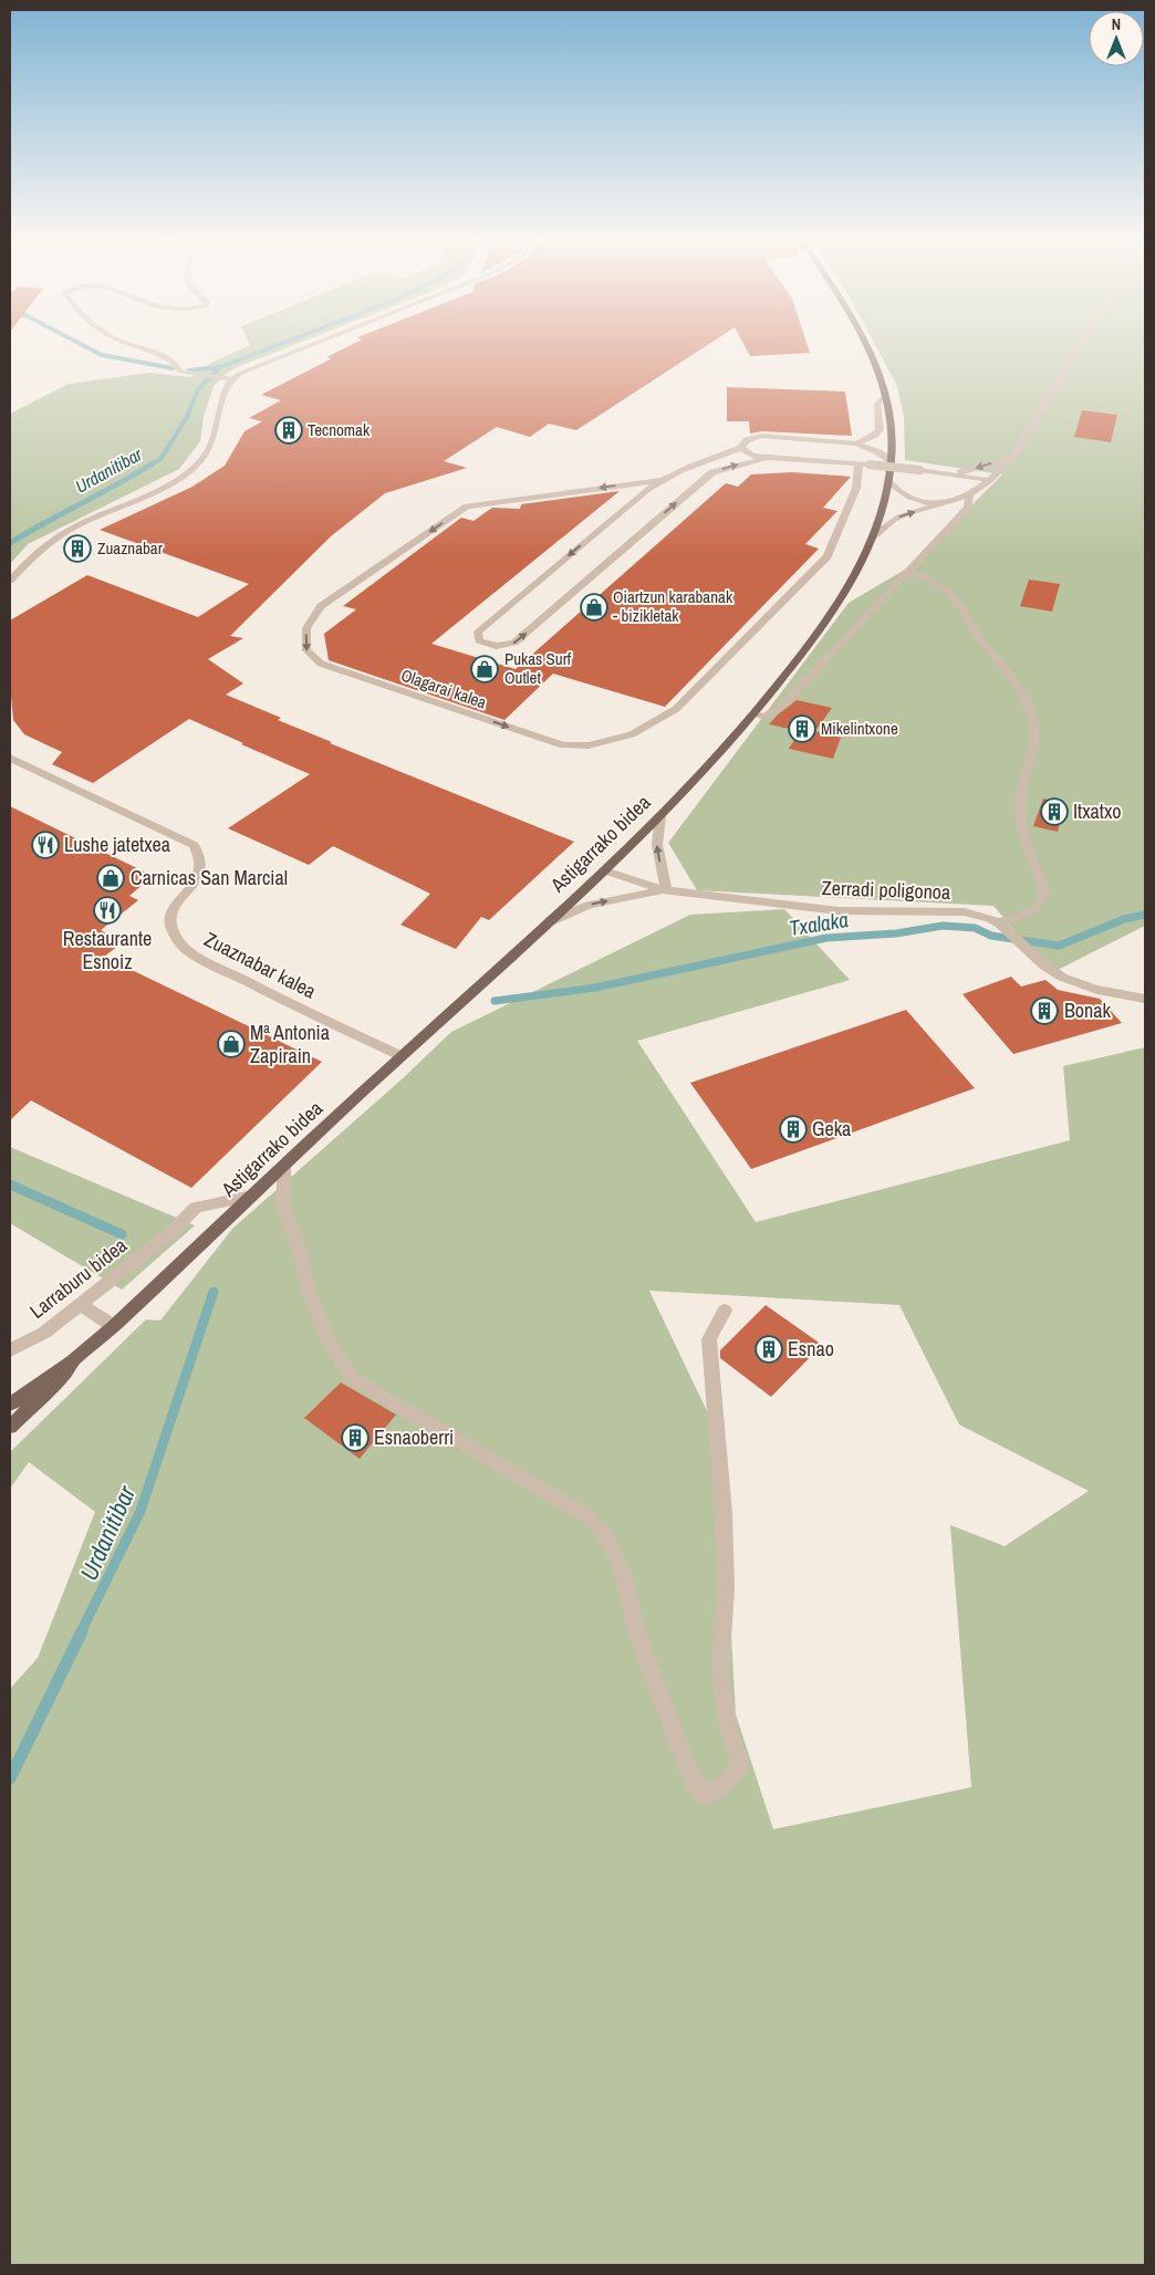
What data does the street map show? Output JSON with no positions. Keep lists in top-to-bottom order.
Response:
{
  "streets": {
    "main road": ["Astigarrako bidea"],
    "street": [
      "Olagarai kalea",
      "Zerradi poligonoa",
      "Zuaznabar kalea",
      "Larraburu bidea"
    ]
  },
  "crossings": [
    ["Olagarai kalea", "Astigarrako bidea"],
    ["Astigarrako bidea", "Zerradi poligonoa"],
    ["Astigarrako bidea", "Zuaznabar kalea"],
    ["Astigarrako bidea", "Larraburu bidea"]
  ],
  "water": ["Urdanitibar", "Txalaka"],
  "places": {
    "building": [
      "Tecnomak",
      "Zuaznabar",
      "Mikelintxone",
      "Itxatxo",
      "Bonak",
      "Geka",
      "Esnao",
      "Esnaoberri"
    ],
    "shop": [
      "Oiartzun karabanak - bizikletak",
      "Pukas Surf Outlet",
      "Carnicas San Marcial",
      "Mª Antonia Zapirain"
    ],
    "restaurant": ["Lushe jatetxea", "Restaurante Esnoiz"]
  },
  "north": "top"
}
